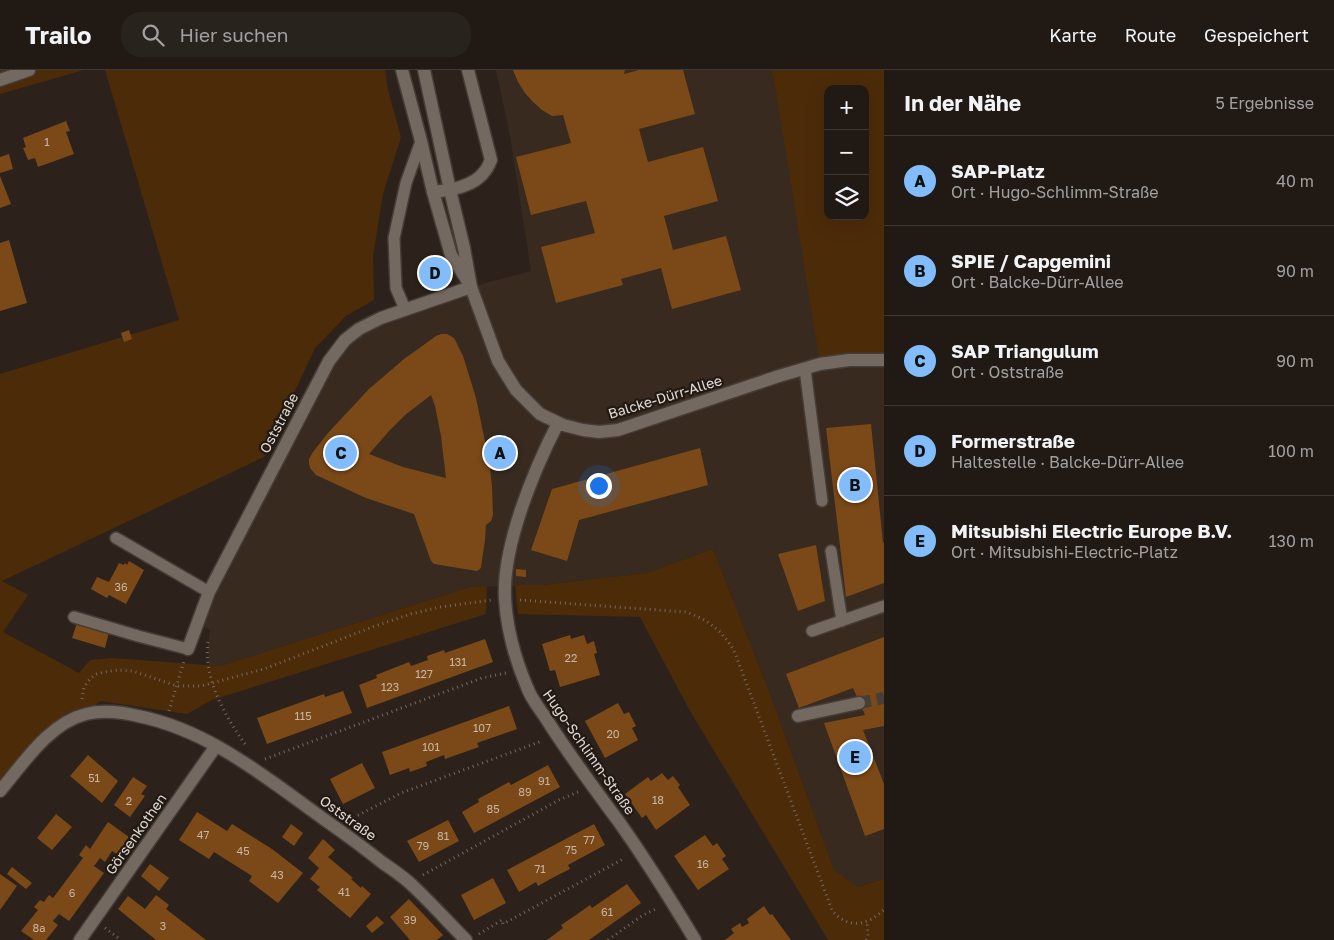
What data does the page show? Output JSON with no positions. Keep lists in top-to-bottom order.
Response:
{
  "streets": {
    "street": [
      "Balcke-Dürr-Allee",
      "Oststraße",
      "Hugo-Schlimm-Straße",
      "Görsenkothen"
    ]
  },
  "crossings": [
    ["Balcke-Dürr-Allee", "Oststraße"],
    ["Balcke-Dürr-Allee", "Hugo-Schlimm-Straße"],
    ["Oststraße", "Görsenkothen"]
  ],
  "house_numbers": [
    "1",
    "36",
    "22",
    "131",
    "127",
    "123",
    "115",
    "107",
    "20",
    "101",
    "51",
    "91",
    "89",
    "18",
    "2",
    "85",
    "47",
    "81",
    "77",
    "79",
    "75",
    "45",
    "16",
    "71",
    "43",
    "41",
    "6",
    "61",
    "39",
    "3",
    "8a"
  ],
  "page": {
    "header": "Trailo",
    "search": "Hier suchen",
    "nav": ["Karte", "Route", "Gespeichert"],
    "heading": ["In der Nähe", "5 Ergebnisse"],
    "map_buttons": ["+", "−"],
    "list": [
      {
        "mark": "A",
        "name": "SAP-Platz",
        "note": "Ort · Hugo-Schlimm-Straße",
        "value": "40 m"
      },
      {
        "mark": "B",
        "name": "SPIE / Capgemini",
        "note": "Ort · Balcke-Dürr-Allee",
        "value": "90 m"
      },
      {
        "mark": "C",
        "name": "SAP Triangulum",
        "note": "Ort · Oststraße",
        "value": "90 m"
      },
      {
        "mark": "D",
        "name": "Formerstraße",
        "note": "Haltestelle · Balcke-Dürr-Allee",
        "value": "100 m"
      },
      {
        "mark": "E",
        "name": "Mitsubishi Electric Europe B.V.",
        "note": "Ort · Mitsubishi-Electric-Platz",
        "value": "130 m"
      }
    ],
    "pins": [
      "D",
      "A",
      "C",
      "B",
      "E"
    ]
  }
}
